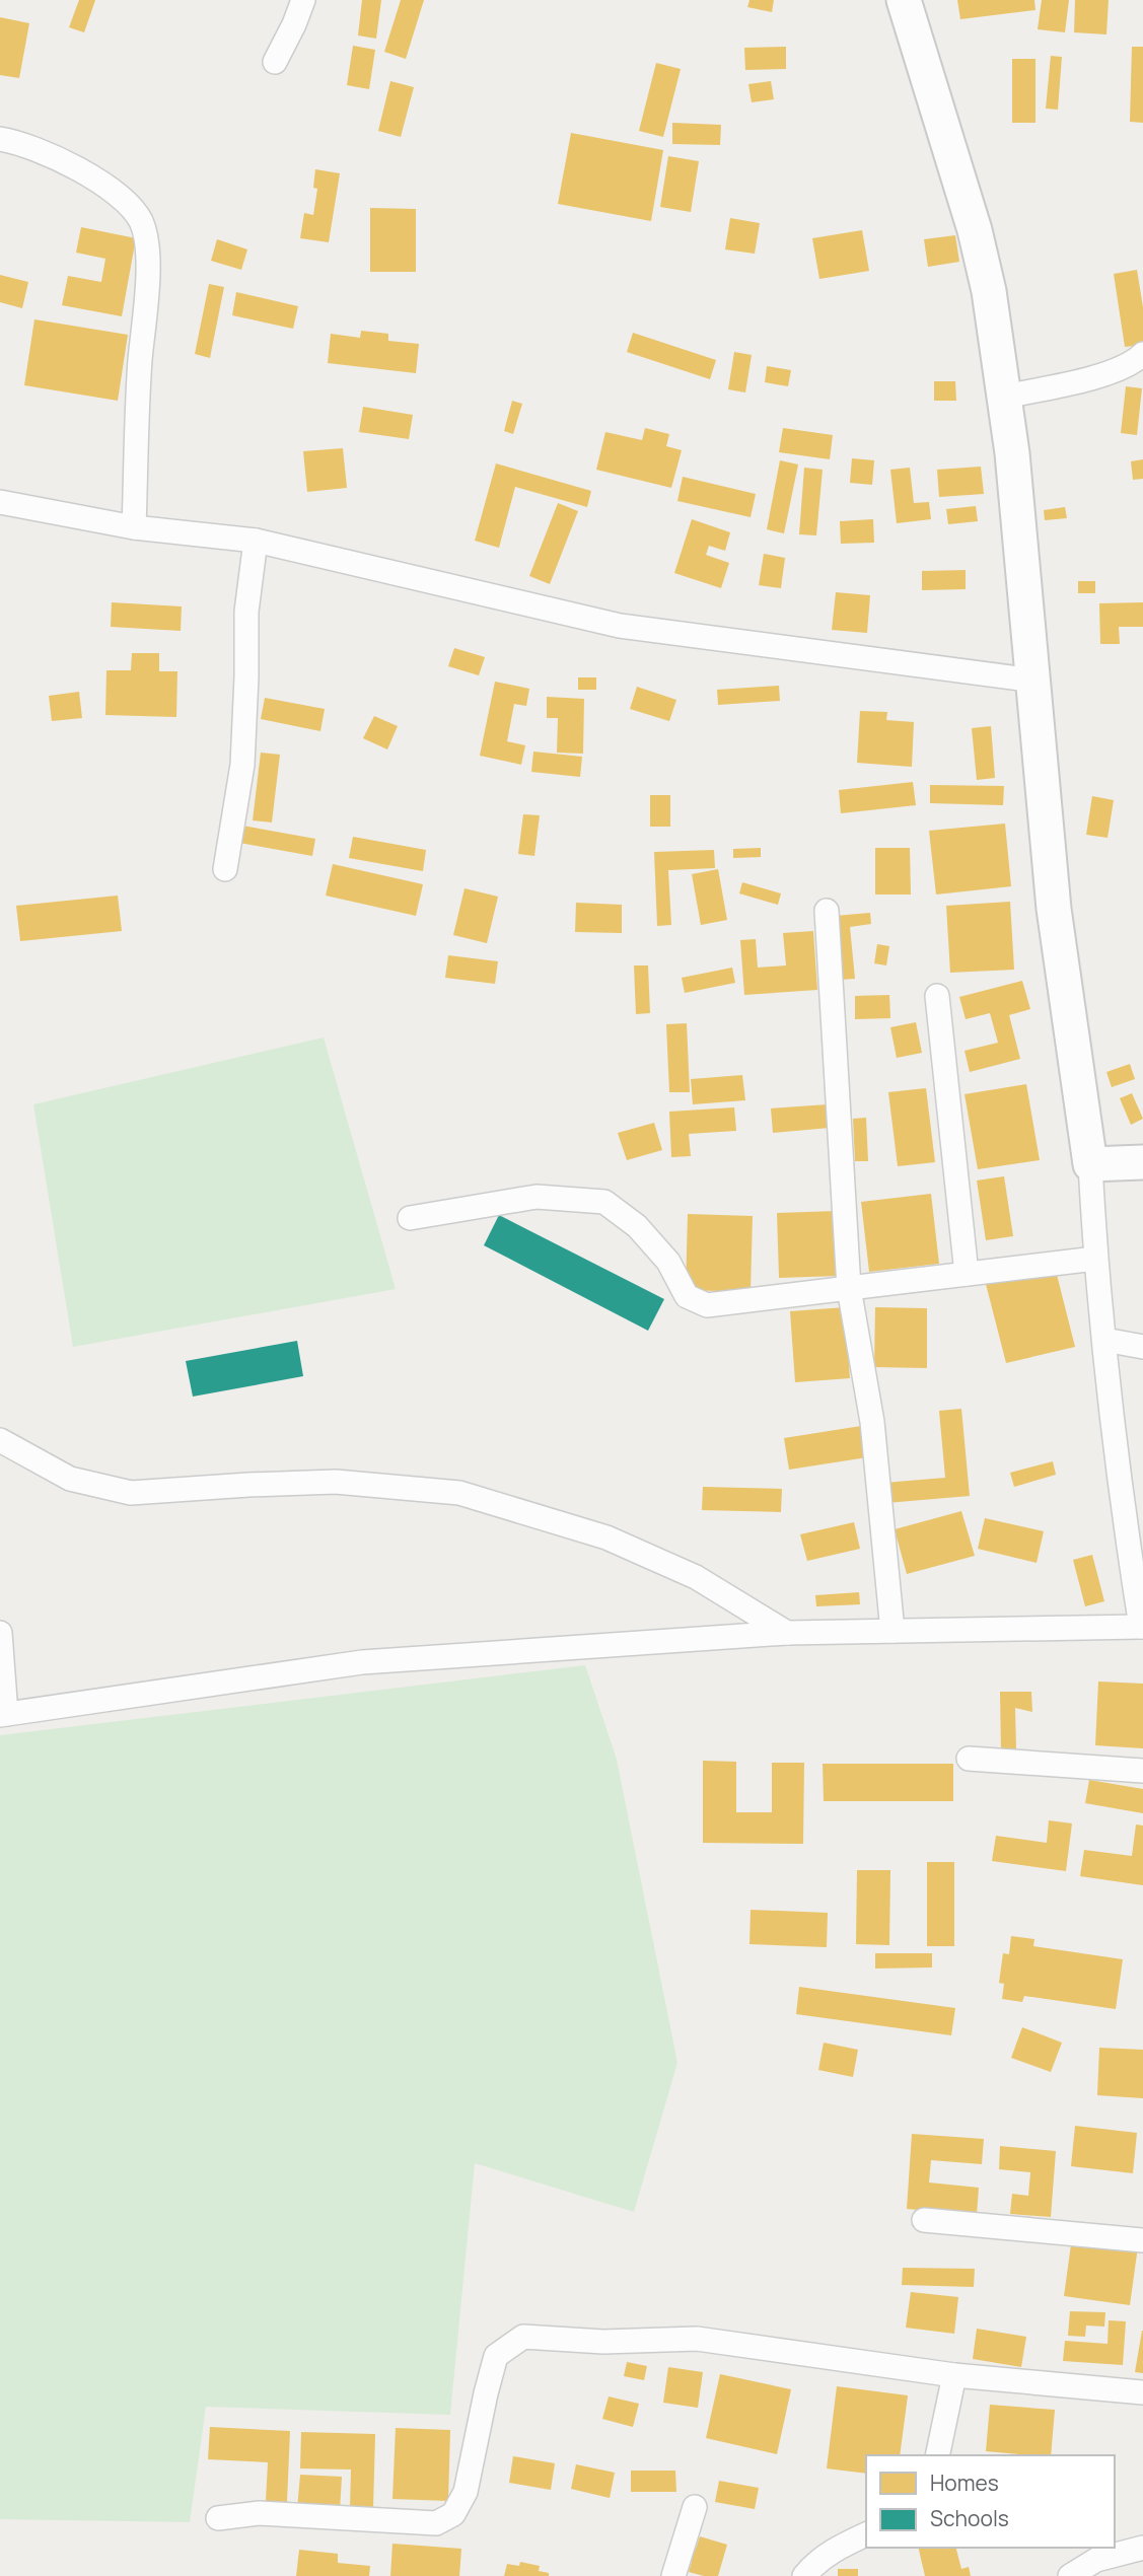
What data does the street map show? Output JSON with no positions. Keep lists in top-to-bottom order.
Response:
{
  "legend": ["Homes", "Schools"]
}
